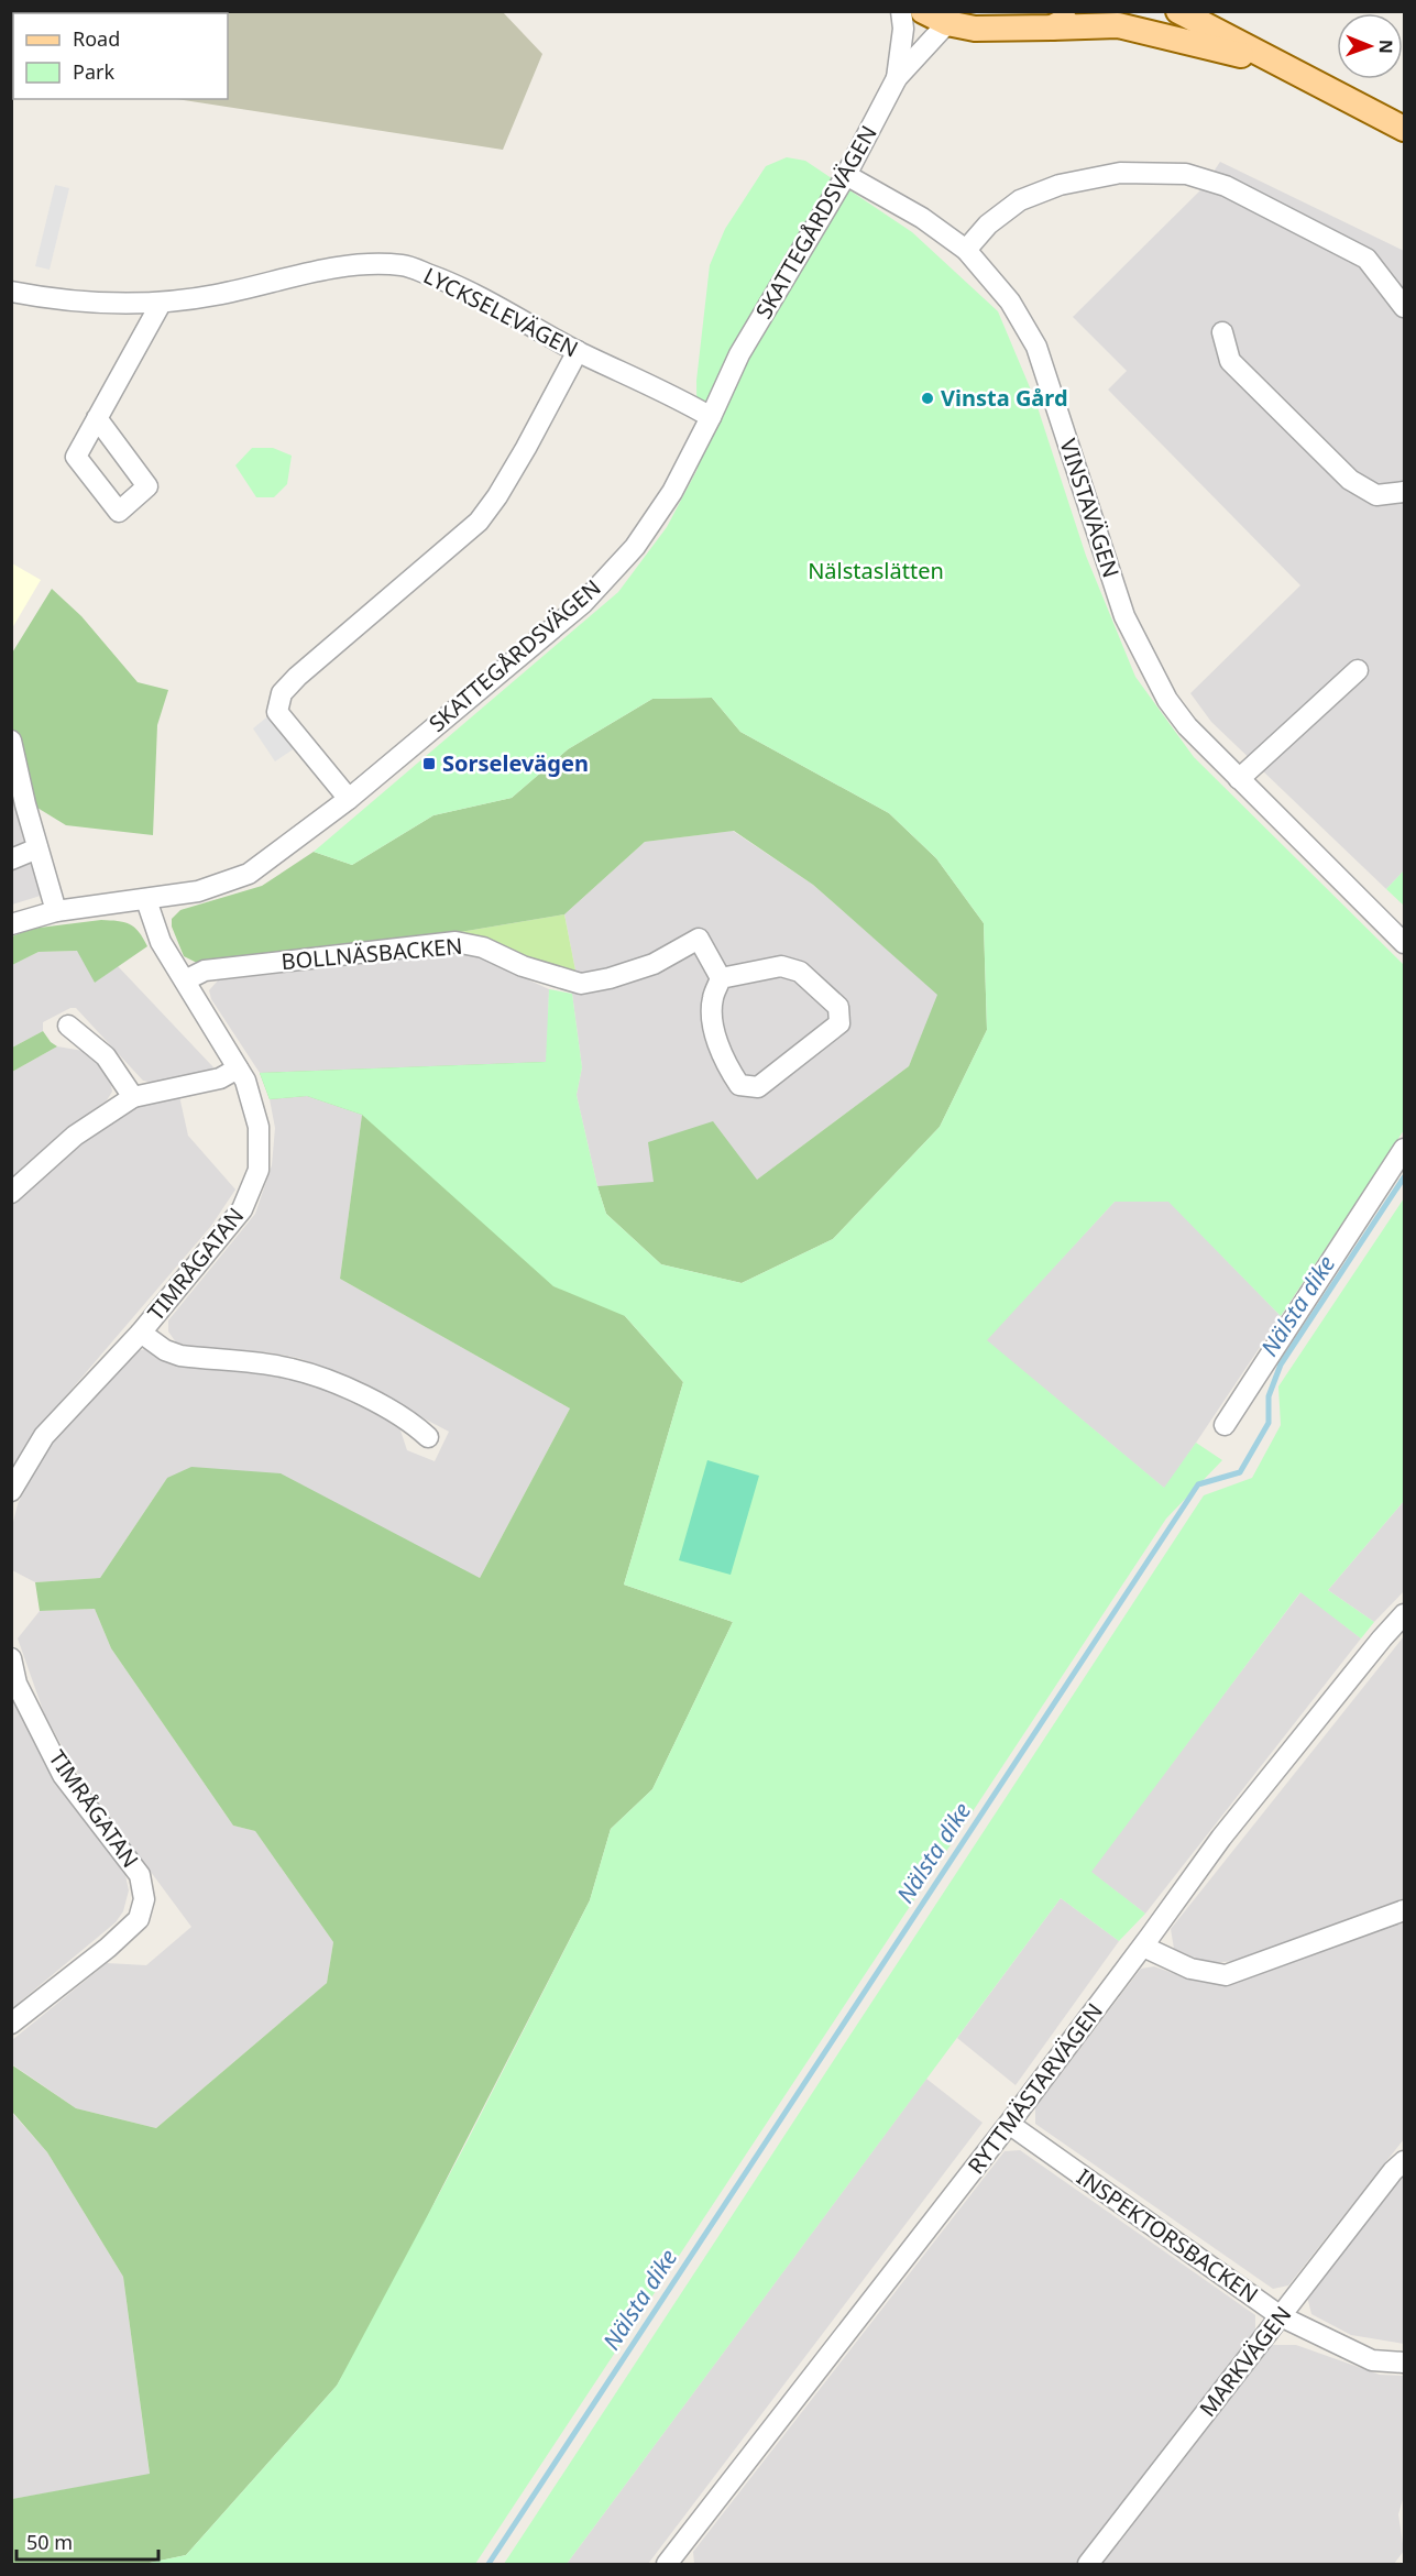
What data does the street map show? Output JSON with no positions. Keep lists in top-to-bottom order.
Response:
{
  "streets": {
    "street": [
      "SKATTEGÅRDSVÄGEN",
      "LYCKSELEVÄGEN",
      "VINSTAVÄGEN",
      "BOLLNÄSBACKEN",
      "TIMRÅGATAN",
      "RYTTMÄSTARVÄGEN",
      "INSPEKTORSBACKEN",
      "MARKVÄGEN"
    ]
  },
  "crossings": [
    ["SKATTEGÅRDSVÄGEN", "LYCKSELEVÄGEN"],
    ["SKATTEGÅRDSVÄGEN", "VINSTAVÄGEN"],
    ["SKATTEGÅRDSVÄGEN", "TIMRÅGATAN"],
    ["BOLLNÄSBACKEN", "TIMRÅGATAN"],
    ["RYTTMÄSTARVÄGEN", "INSPEKTORSBACKEN"],
    ["INSPEKTORSBACKEN", "MARKVÄGEN"]
  ],
  "water": ["Nälsta dike"],
  "parks": ["Nälstaslätten"],
  "places": {
    "other": ["Vinsta Gård"],
    "transit": ["Sorselevägen"]
  },
  "legend": ["Road", "Park"],
  "scale_bar": "50 m",
  "north": "right"
}
